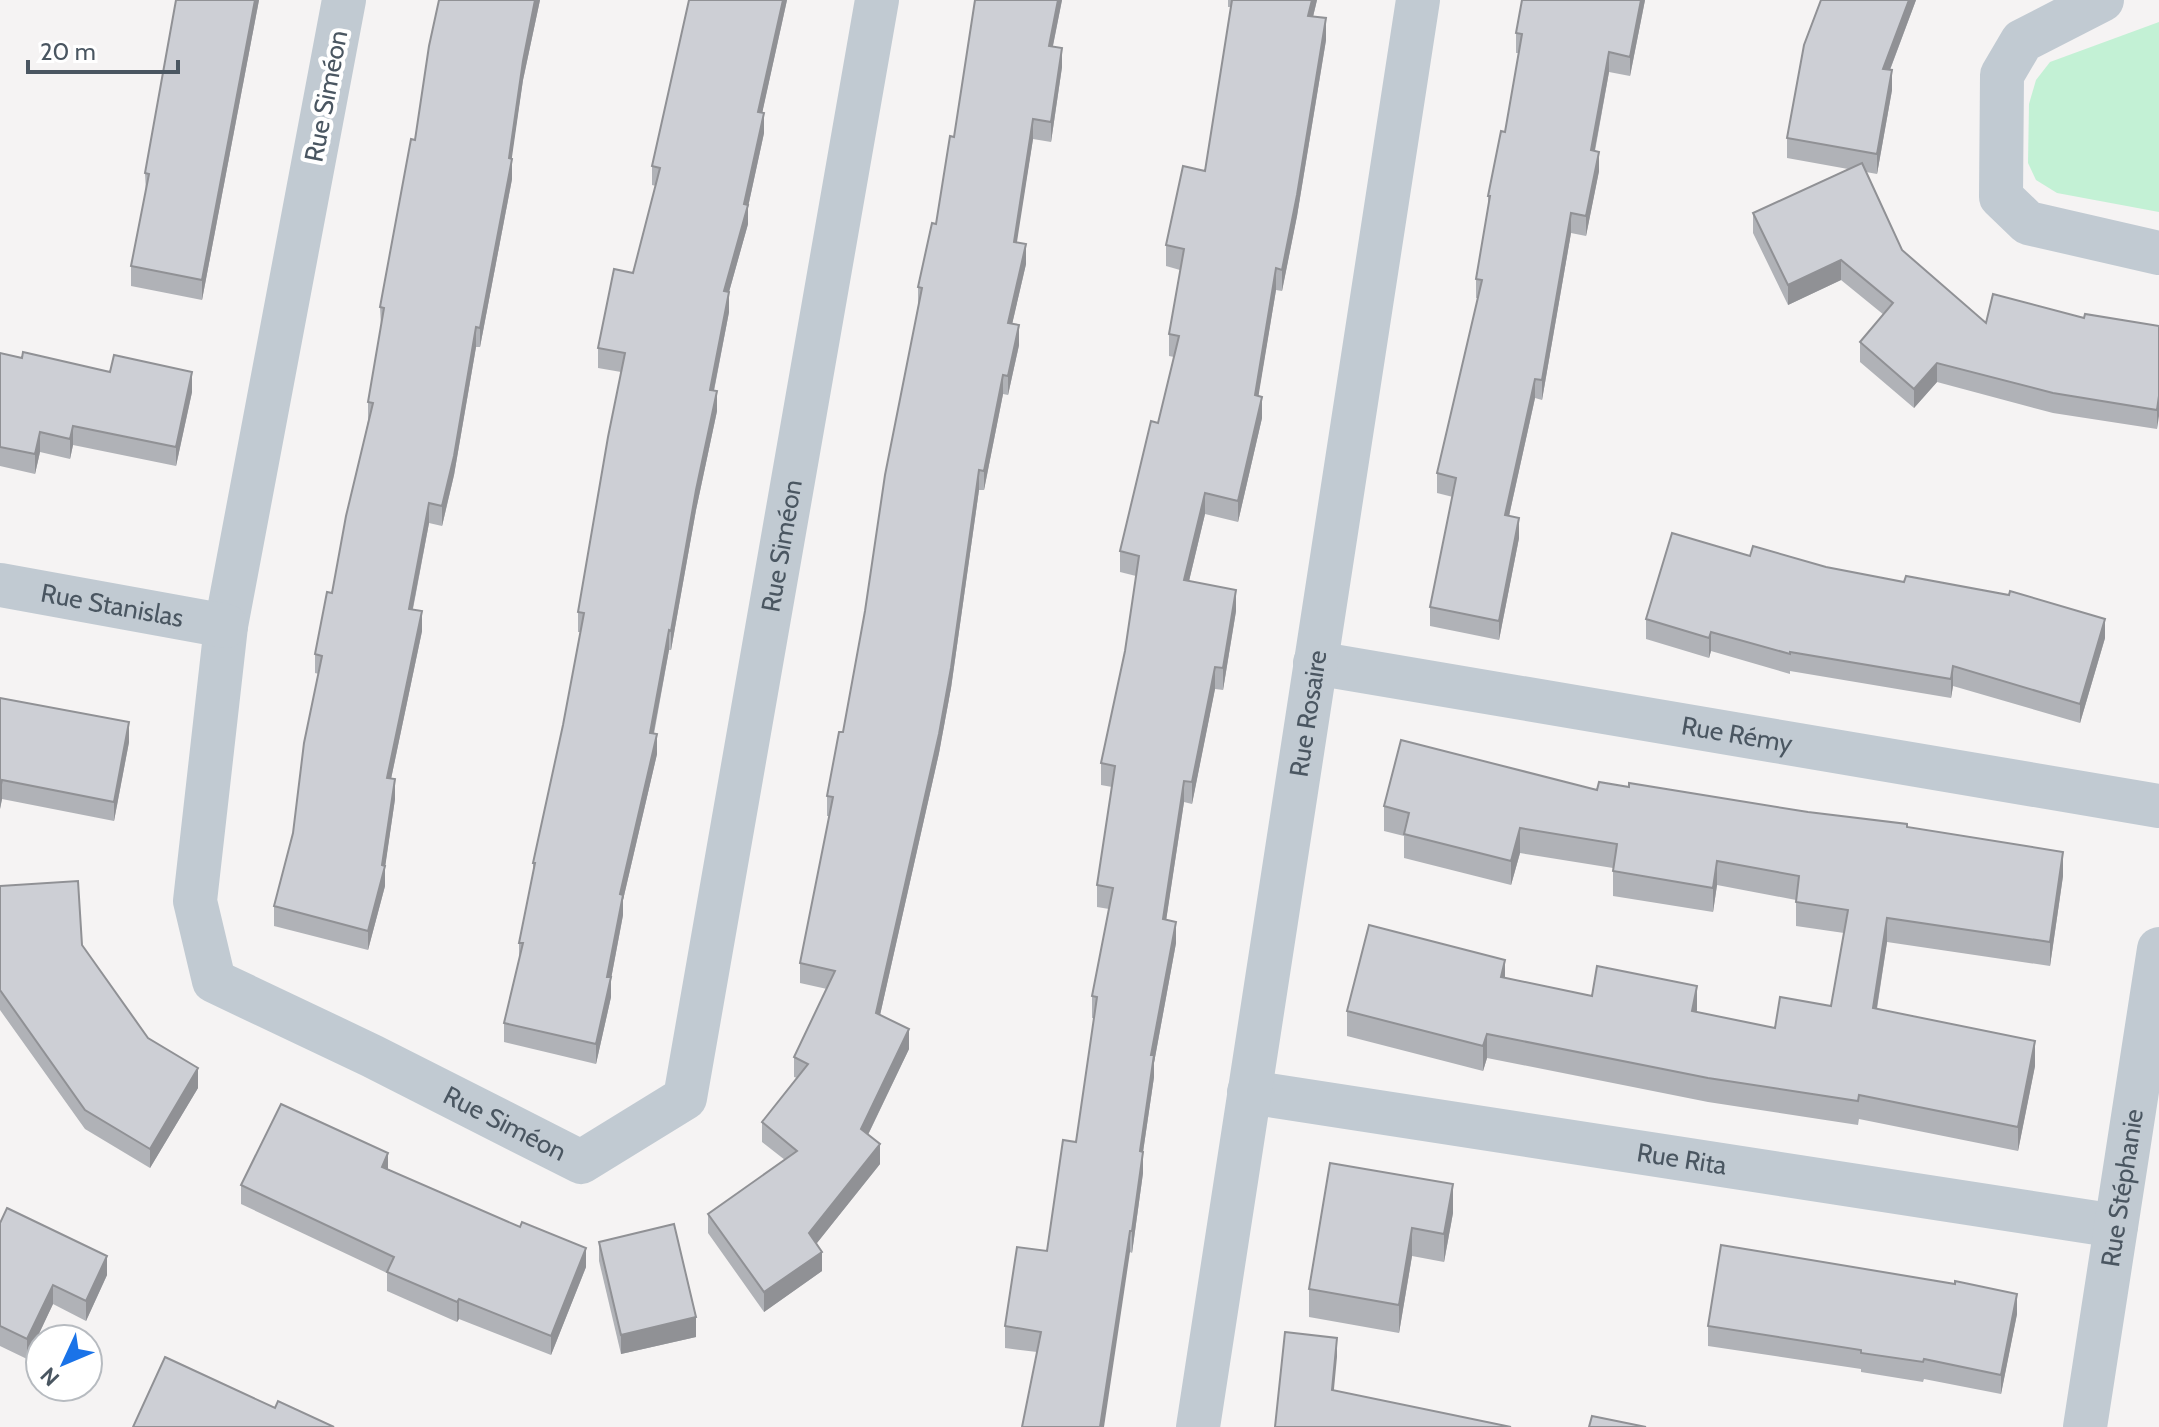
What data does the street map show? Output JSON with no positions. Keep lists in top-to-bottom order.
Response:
{
  "streets": {
    "street": [
      "Rue Siméon",
      "Rue Stanislas",
      "Rue Rosaire",
      "Rue Rémy",
      "Rue Rita",
      "Rue Stéphanie"
    ]
  },
  "crossings": [
    ["Rue Siméon", "Rue Stanislas"],
    ["Rue Rosaire", "Rue Rémy"],
    ["Rue Rosaire", "Rue Rita"],
    ["Rue Rita", "Rue Stéphanie"]
  ],
  "scale_bar": "20 m",
  "north": "bottom left"
}
